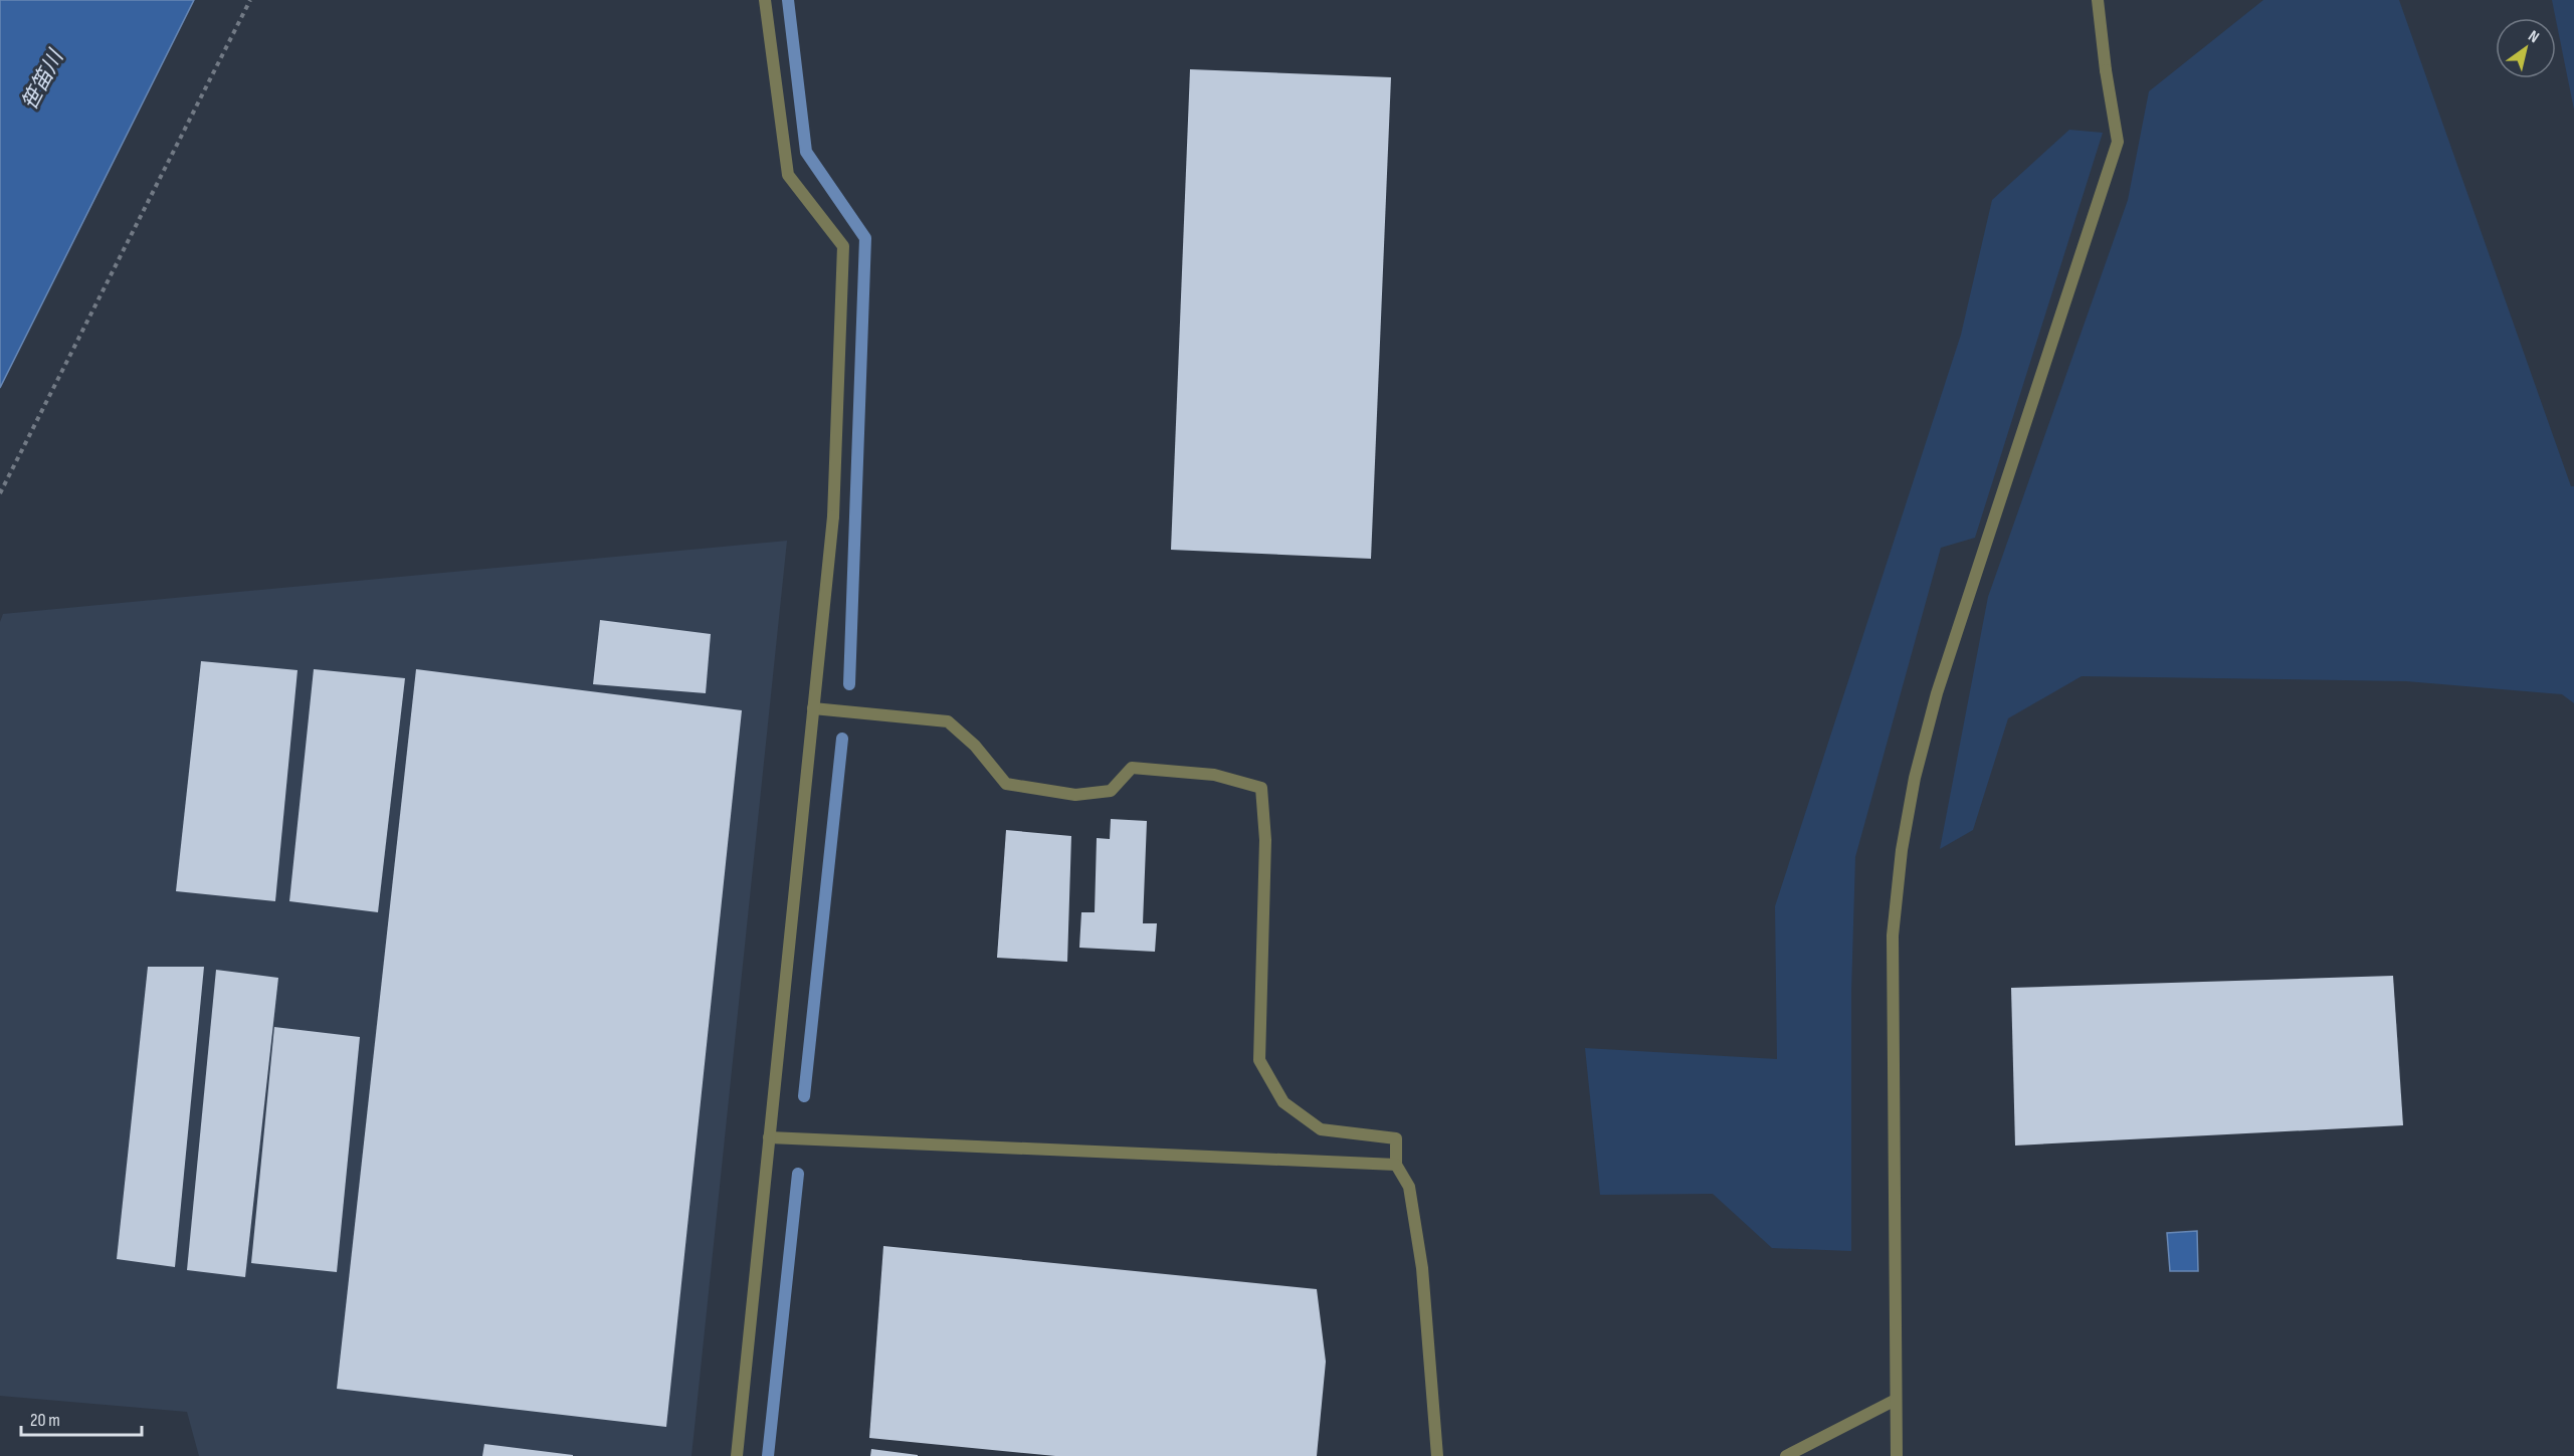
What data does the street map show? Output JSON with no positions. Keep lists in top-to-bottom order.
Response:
{
  "water": ["笹笛川"],
  "scale_bar": "20 m",
  "north": "top right"
}
